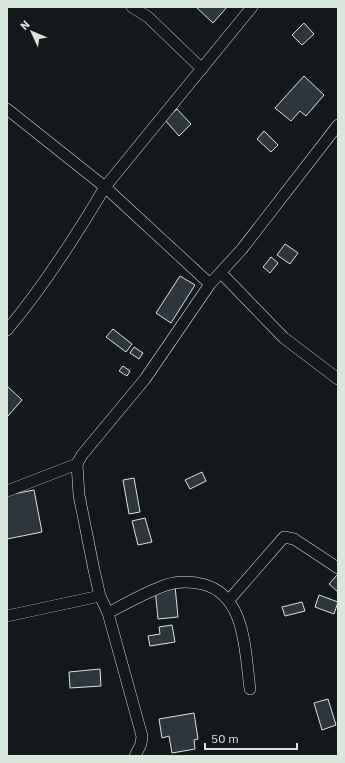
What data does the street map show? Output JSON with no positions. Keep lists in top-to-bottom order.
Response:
{
  "scale_bar": "50 m",
  "north": "top left"
}
